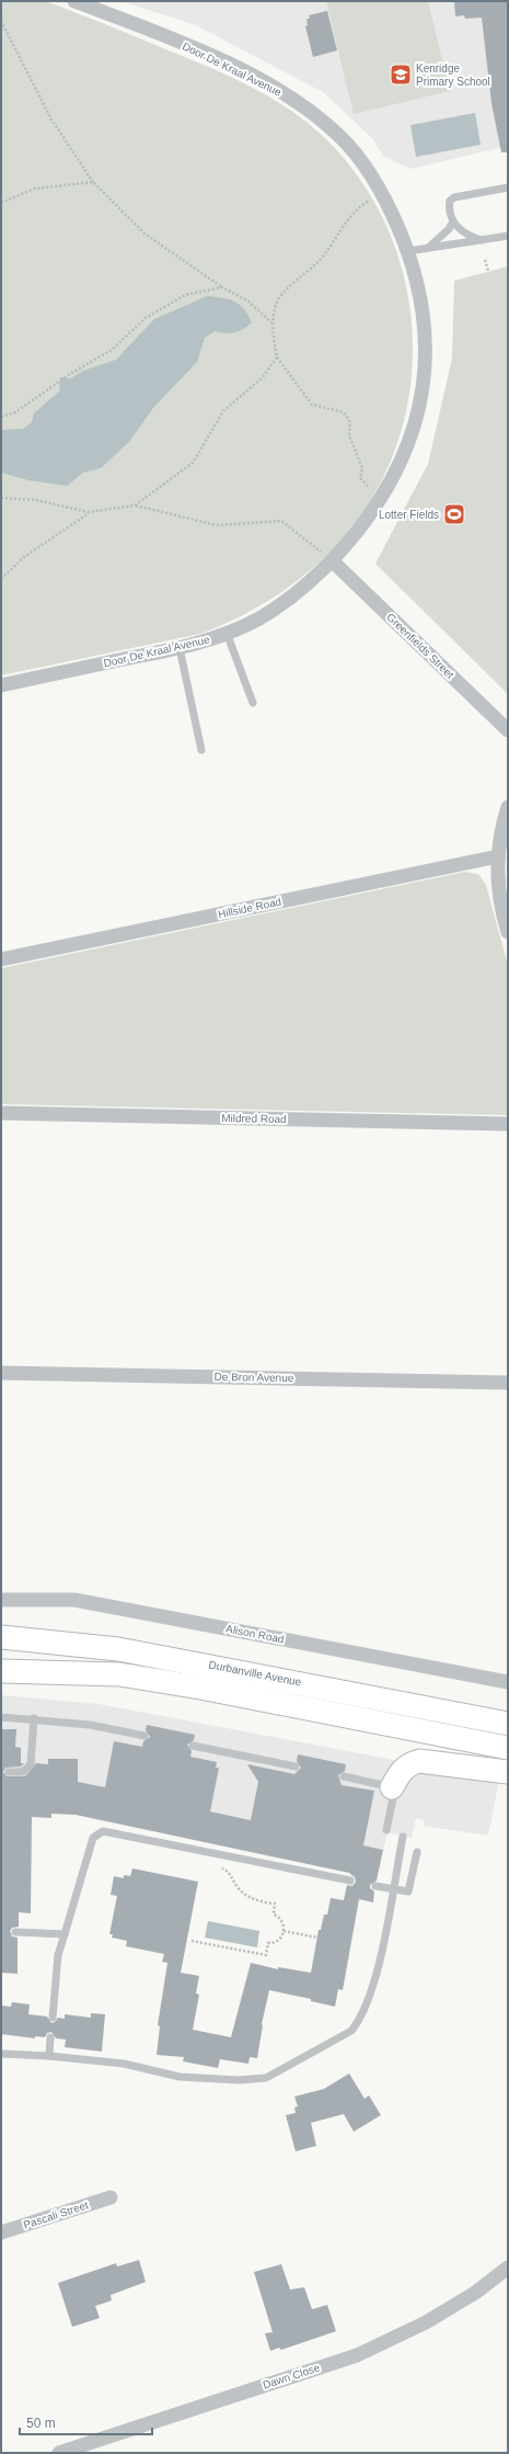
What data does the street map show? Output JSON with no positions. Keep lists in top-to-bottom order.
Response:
{
  "streets": {
    "main road": ["Durbanville Avenue"],
    "street": [
      "Door De Kraal Avenue",
      "Greenfields Street",
      "Hillside Road",
      "Mildred Road",
      "De Bron Avenue",
      "Alison Road",
      "Pascali Street",
      "Dawn Close"
    ]
  },
  "crossings": [
    ["Door De Kraal Avenue", "Greenfields Street"]
  ],
  "places": {
    "school or university": ["Kenridge Primary School"],
    "sports": ["Lotter Fields"]
  },
  "scale_bar": "50 m"
}
